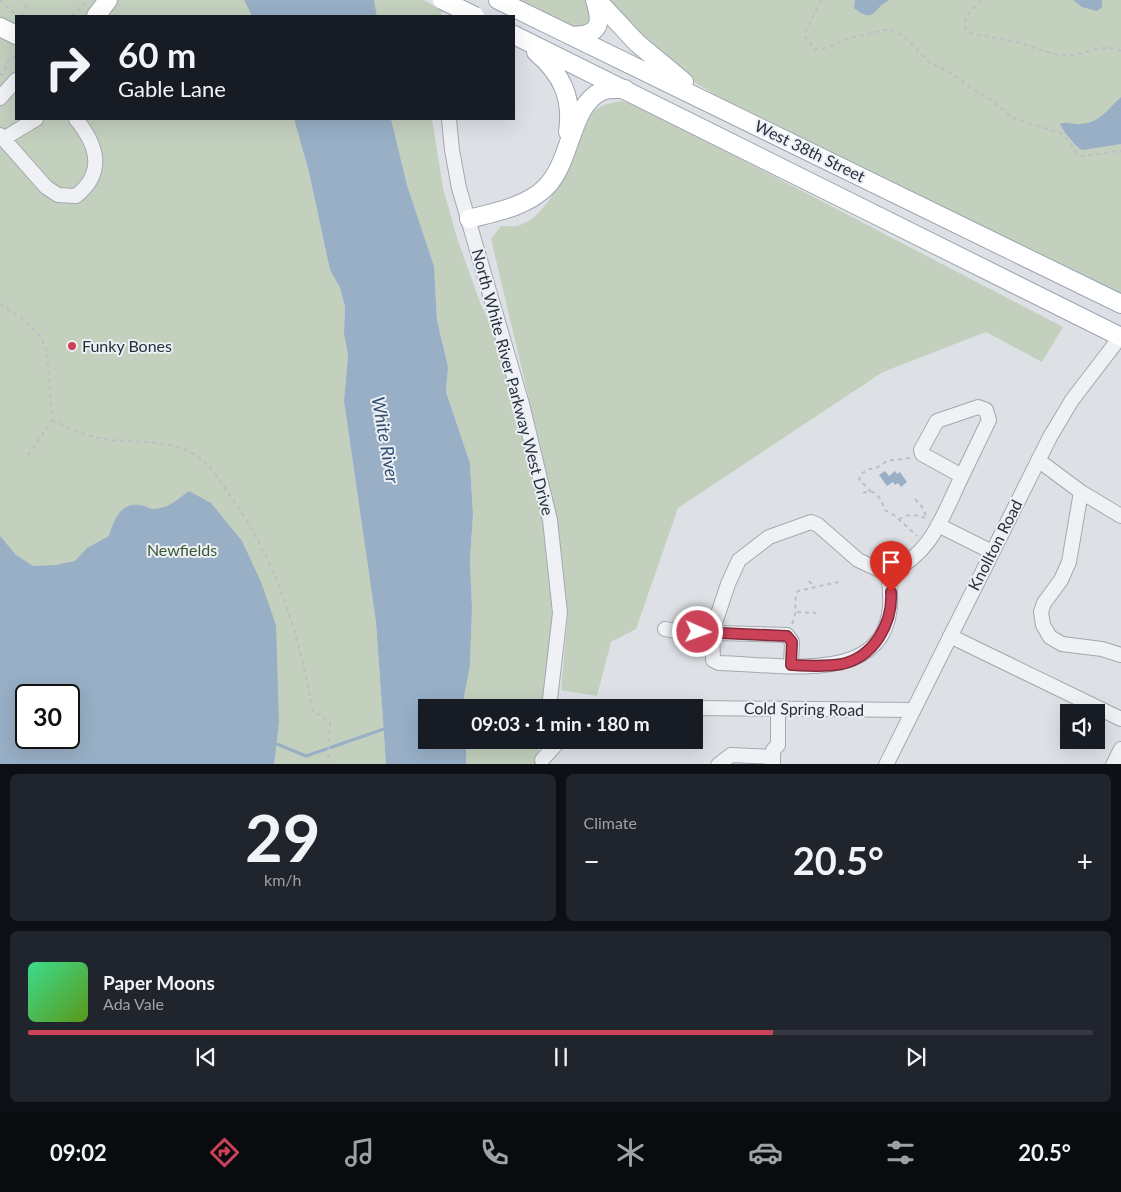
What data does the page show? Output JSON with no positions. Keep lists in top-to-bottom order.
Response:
{
  "streets": {
    "main road": ["West 38th Street"],
    "street": ["North White River Parkway West Drive", "Knollton Road", "Cold Spring Road"]
  },
  "crossings": [
    ["West 38th Street", "Knollton Road"],
    ["Knollton Road", "Cold Spring Road"]
  ],
  "water": ["White River"],
  "parks": ["Newfields"],
  "places": ["Funky Bones"],
  "page": {
    "turn": ["60 m", "Gable Lane"],
    "limit": "30",
    "trip": "09:03 · 1 min · 180 m",
    "tile": [
      ["29", "km/h"],
      "Climate"
    ],
    "heat": ["−", "20.5°", "+"],
    "song": ["Paper Moons", "Ada Vale"],
    "tabs": ["09:02", "20.5°"]
  }
}
